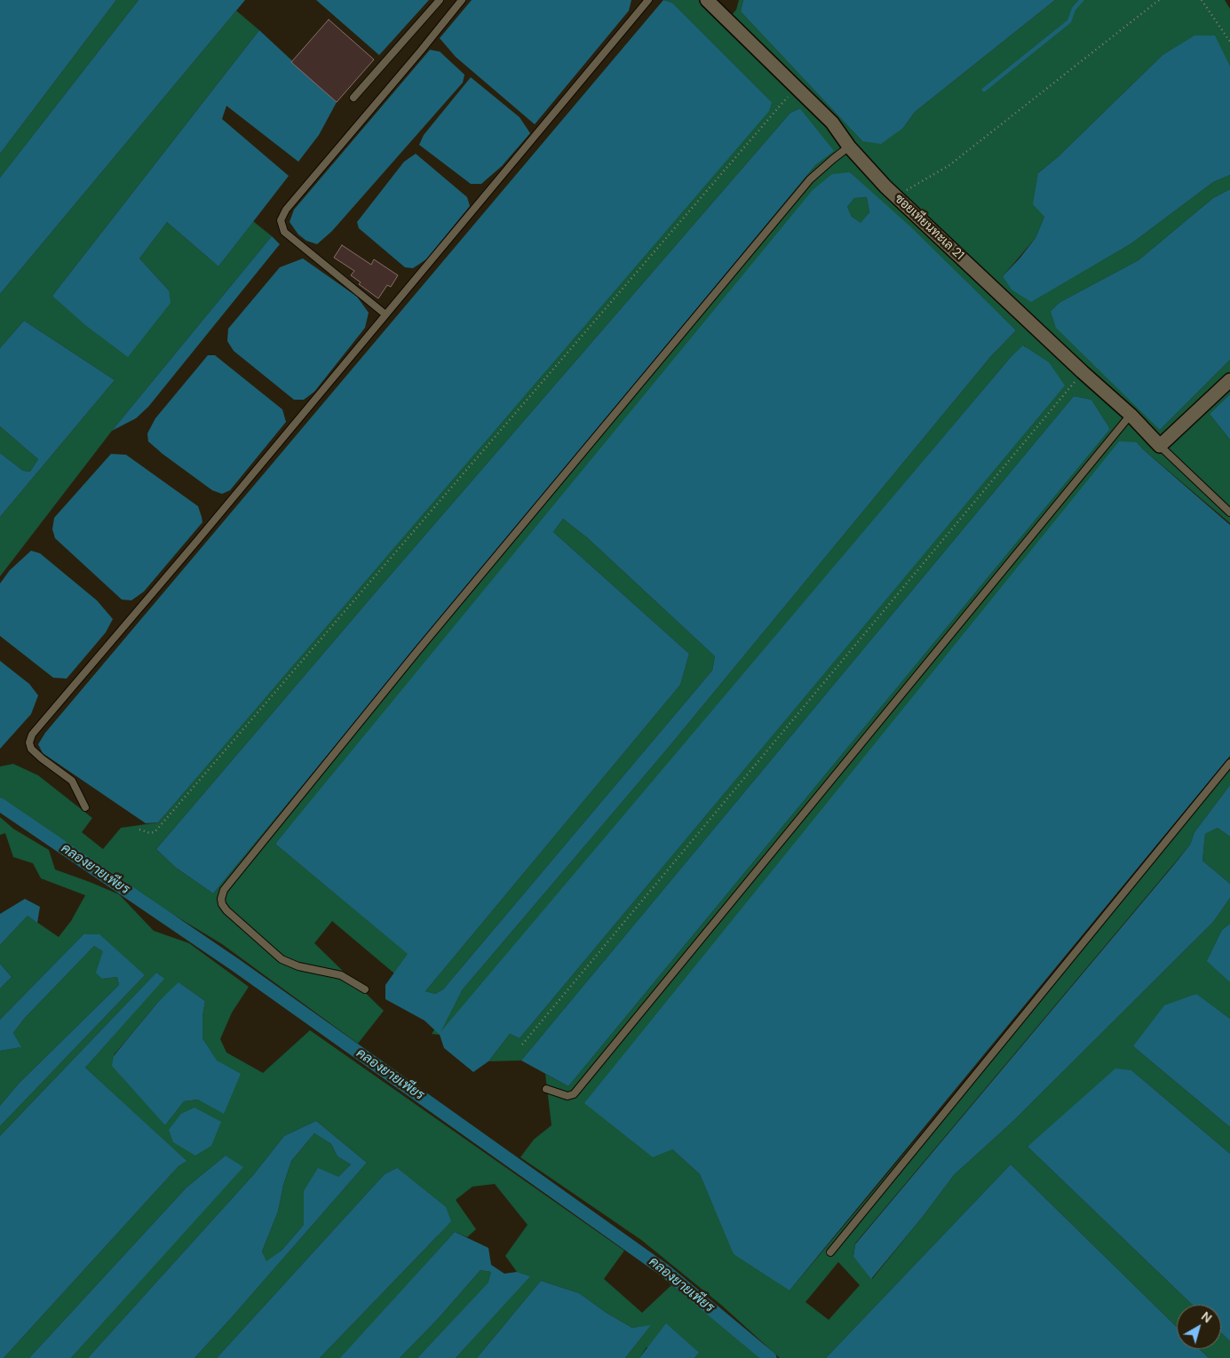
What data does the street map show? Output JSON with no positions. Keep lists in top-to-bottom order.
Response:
{
  "streets": {
    "street": ["ซอยเทียนทะเล 21"]
  },
  "water": ["คลองยายเพียร"],
  "north": "top right"
}
